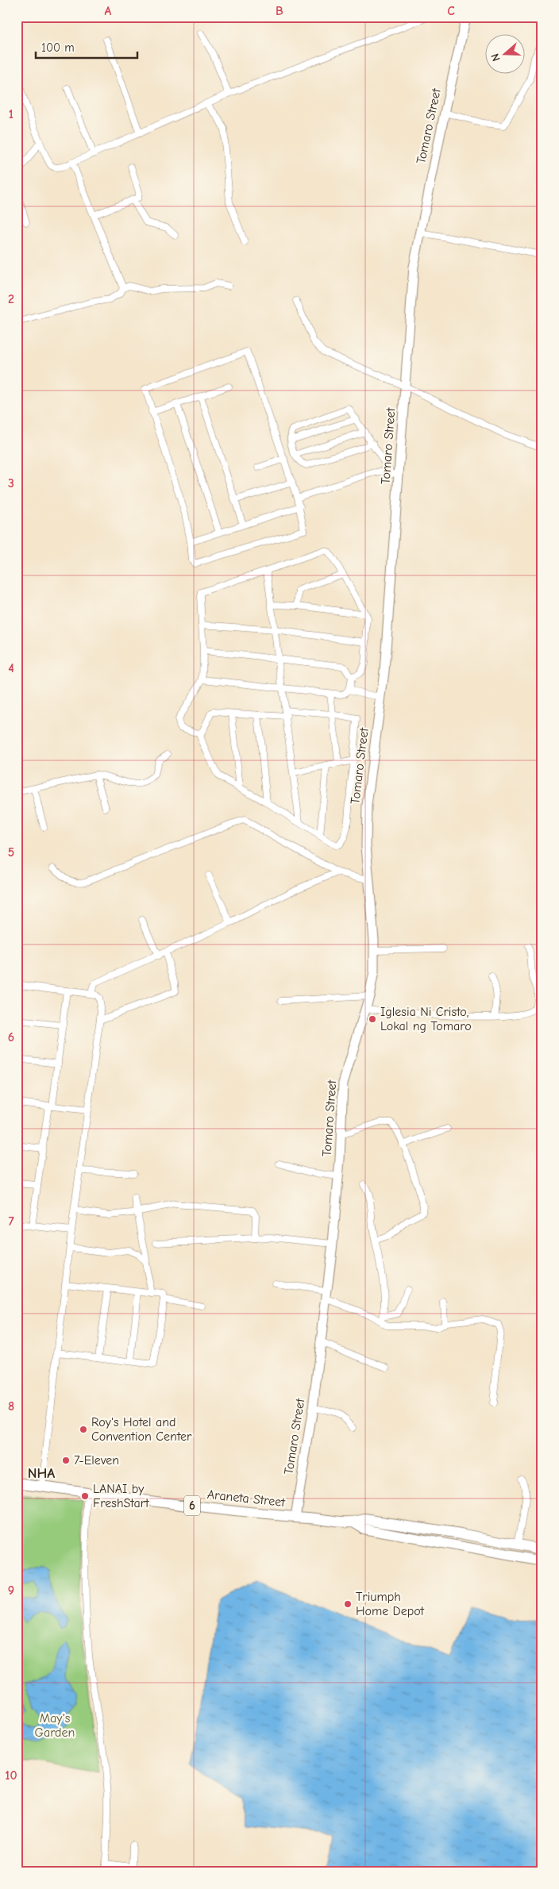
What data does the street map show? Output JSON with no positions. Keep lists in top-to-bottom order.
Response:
{
  "streets": {
    "main road": ["Araneta Street", "6"],
    "street": ["Tomaro Street"]
  },
  "crossings": [
    ["Tomaro Street", "Araneta Street"]
  ],
  "districts": ["NHA"],
  "parks": ["May's Garden"],
  "places": [
    "Iglesia Ni Cristo, Lokal ng Tomaro",
    "Roy's Hotel and Convention Center",
    "7-Eleven",
    "LANAI by FreshStart",
    "Triumph Home Depot"
  ],
  "scale_bar": "100 m",
  "north": "left",
  "grid": {
    "columns": ["A", "B", "C"],
    "rows": [
      "1",
      "2",
      "3",
      "4",
      "5",
      "6",
      "7",
      "8",
      "9",
      "10"
    ]
  }
}
